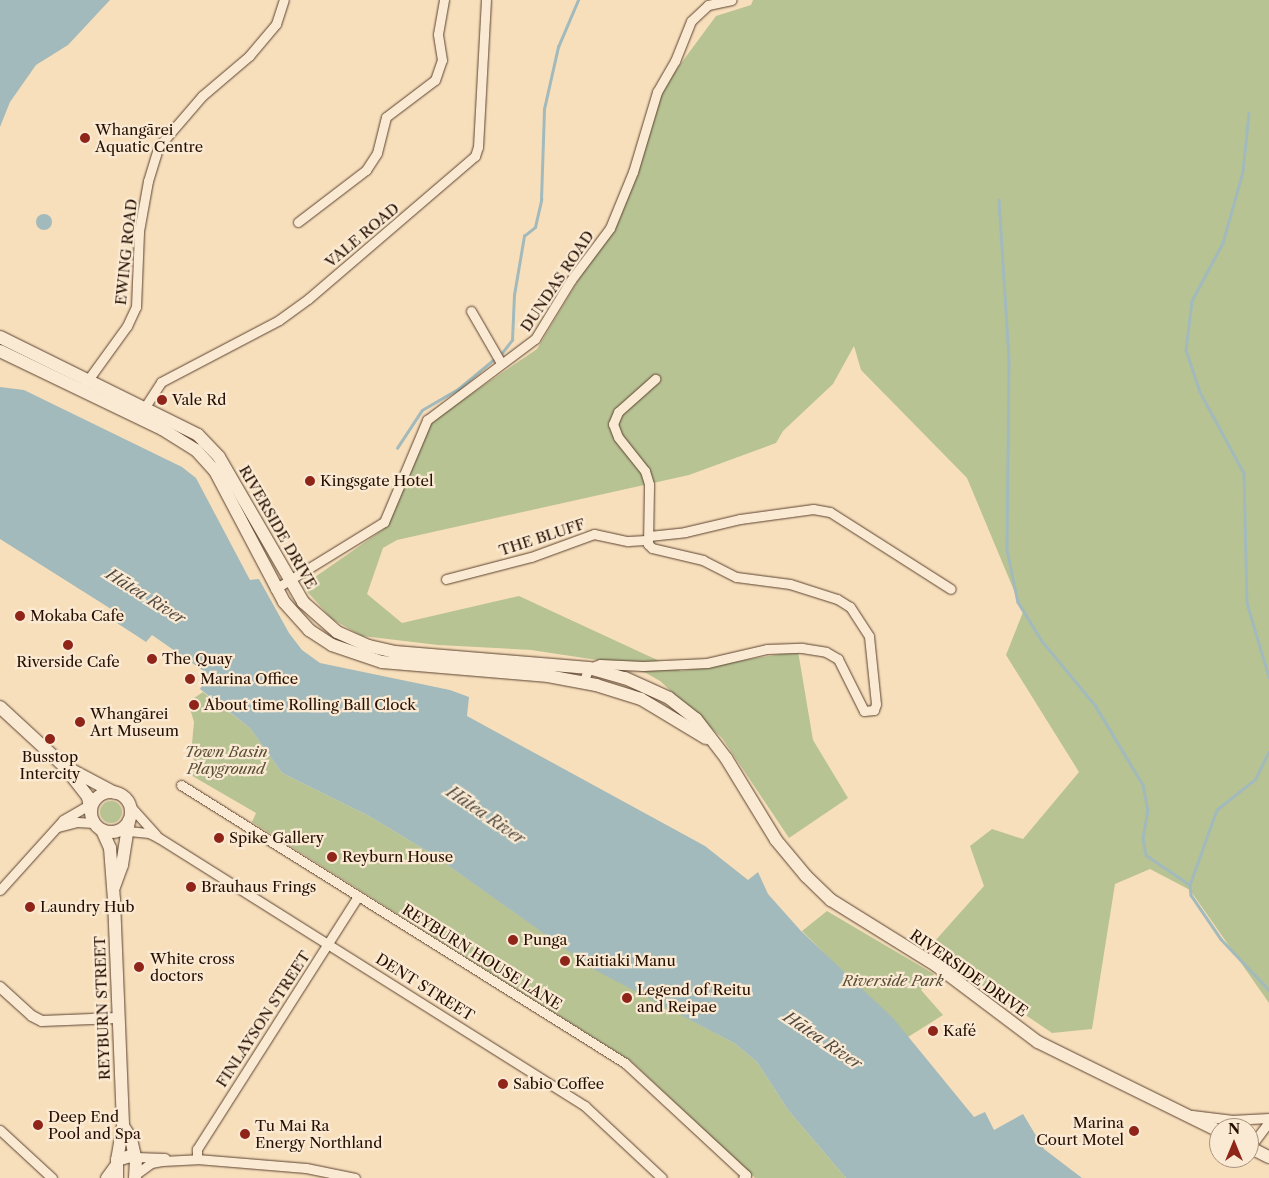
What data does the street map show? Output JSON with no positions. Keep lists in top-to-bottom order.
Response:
{
  "streets": {
    "main road": ["RIVERSIDE DRIVE", "REYBURN STREET"],
    "street": [
      "VALE ROAD",
      "EWING ROAD",
      "DUNDAS ROAD",
      "THE BLUFF",
      "REYBURN HOUSE LANE",
      "DENT STREET",
      "FINLAYSON STREET"
    ]
  },
  "crossings": [
    ["VALE ROAD", "RIVERSIDE DRIVE"],
    ["EWING ROAD", "RIVERSIDE DRIVE"],
    ["DUNDAS ROAD", "RIVERSIDE DRIVE"],
    ["REYBURN HOUSE LANE", "FINLAYSON STREET"],
    ["DENT STREET", "REYBURN STREET"],
    ["DENT STREET", "FINLAYSON STREET"]
  ],
  "water": ["Hātea River"],
  "parks": ["Town Basin Playground", "Riverside Park"],
  "places": [
    "Whangārei Aquatic Centre",
    "Vale Rd",
    "Kingsgate Hotel",
    "Mokaba Cafe",
    "Riverside Cafe",
    "The Quay",
    "Marina Office",
    "About time Rolling Ball Clock",
    "Whangārei Art Museum",
    "Busstop Intercity",
    "Spike Gallery",
    "Reyburn House",
    "Brauhaus Frings",
    "Laundry Hub",
    "Punga",
    "Kaitiaki Manu",
    "White cross doctors",
    "Legend of Reitu and Reipae",
    "Kafé",
    "Sabio Coffee",
    "Deep End Pool and Spa",
    "Marina Court Motel",
    "Tu Mai Ra Energy Northland"
  ],
  "north": "top"
}
